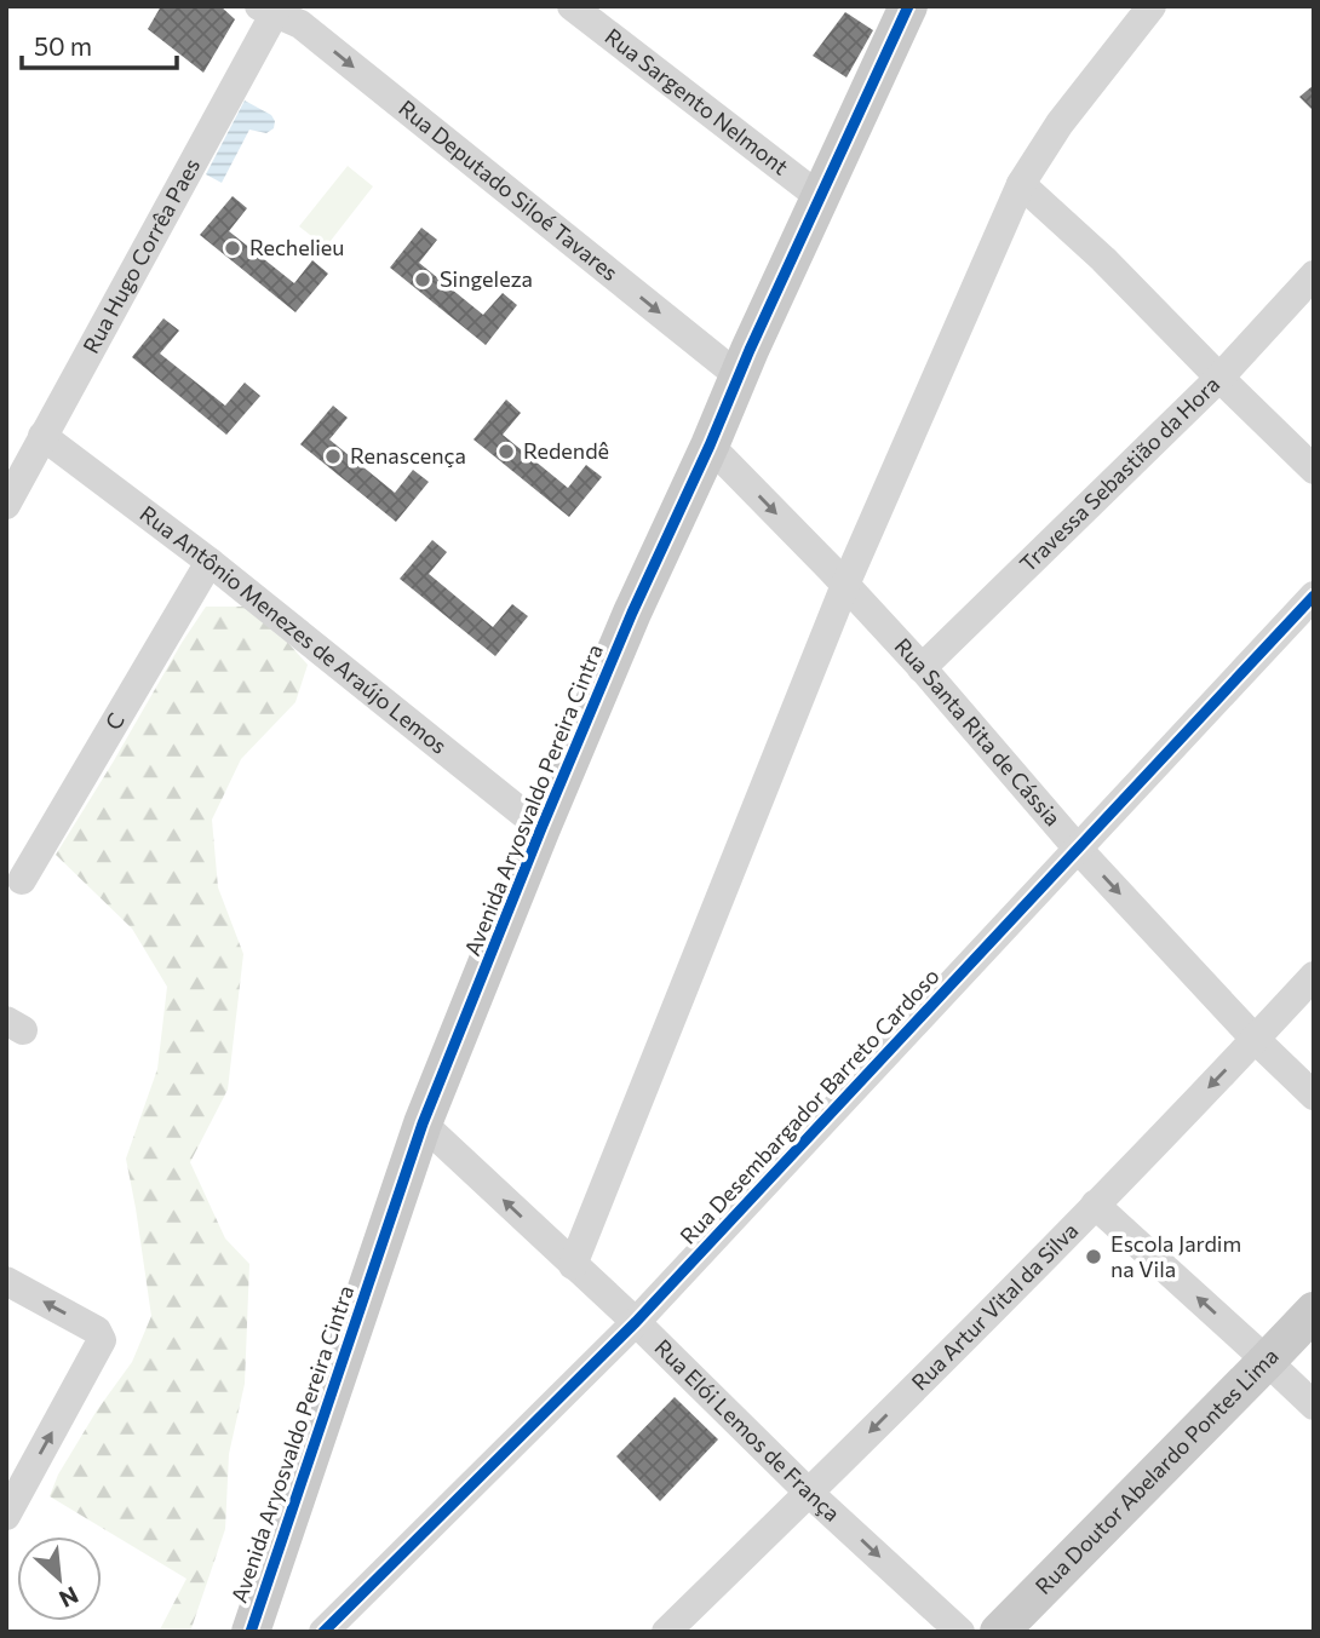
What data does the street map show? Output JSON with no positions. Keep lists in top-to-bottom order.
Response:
{
  "streets": {
    "main road": ["Avenida Aryosvaldo Pereira Cintra", "Rua Doutor Abelardo Pontes Lima"],
    "street": [
      "Rua Sargento Nelmont",
      "Rua Deputado Siloé Tavares",
      "Rua Hugo Corrêa Paes",
      "Travessa Sebastião da Hora",
      "Rua Antônio Menezes de Araújo Lemos",
      "C",
      "Rua Santa Rita de Cássia",
      "Rua Desembargador Barreto Cardoso",
      "Rua Artur Vital da Silva",
      "Rua Elói Lemos de França"
    ]
  },
  "crossings": [
    ["Rua Sargento Nelmont", "Avenida Aryosvaldo Pereira Cintra"],
    ["Rua Deputado Siloé Tavares", "Rua Hugo Corrêa Paes"],
    ["Rua Deputado Siloé Tavares", "Avenida Aryosvaldo Pereira Cintra"],
    ["Rua Hugo Corrêa Paes", "Rua Antônio Menezes de Araújo Lemos"],
    ["Travessa Sebastião da Hora", "Rua Santa Rita de Cássia"],
    ["Rua Antônio Menezes de Araújo Lemos", "C"],
    ["Rua Antônio Menezes de Araújo Lemos", "Avenida Aryosvaldo Pereira Cintra"],
    ["Rua Santa Rita de Cássia", "Avenida Aryosvaldo Pereira Cintra"],
    ["Rua Santa Rita de Cássia", "Rua Desembargador Barreto Cardoso"],
    ["Rua Santa Rita de Cássia", "Rua Artur Vital da Silva"],
    ["Avenida Aryosvaldo Pereira Cintra", "Rua Elói Lemos de França"],
    ["Rua Desembargador Barreto Cardoso", "Rua Elói Lemos de França"],
    ["Rua Artur Vital da Silva", "Rua Elói Lemos de França"]
  ],
  "one_way": ["Rua Deputado Siloé Tavares", "Rua Santa Rita de Cássia", "Rua Artur Vital da Silva"],
  "places": [
    "Rechelieu",
    "Singeleza",
    "Redendê",
    "Renascença",
    "Escola Jardim na Vila"
  ],
  "scale_bar": "50 m",
  "north": "bottom right"
}
